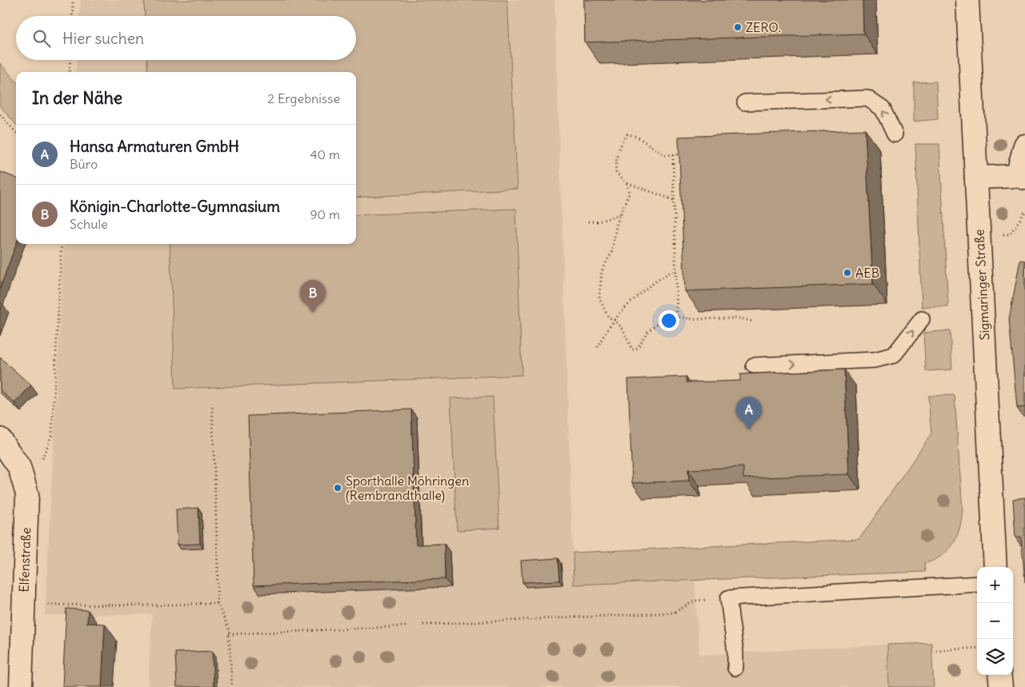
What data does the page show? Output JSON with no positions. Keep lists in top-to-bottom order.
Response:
{
  "streets": {
    "main road": ["Sigmaringer Straße", "Elfenstraße"]
  },
  "places": ["ZERO.", "AEB", "Sporthalle Möhringen (Rembrandthalle)"],
  "page": {
    "search": "Hier suchen",
    "heading": ["In der Nähe", "2 Ergebnisse"],
    "list": [
      {
        "mark": "A",
        "name": "Hansa Armaturen GmbH",
        "note": "Büro",
        "value": "40 m"
      },
      {
        "mark": "B",
        "name": "Königin-Charlotte-Gymnasium",
        "note": "Schule",
        "value": "90 m"
      }
    ],
    "pins": ["B", "A"],
    "map_buttons": ["+", "−"]
  }
}
